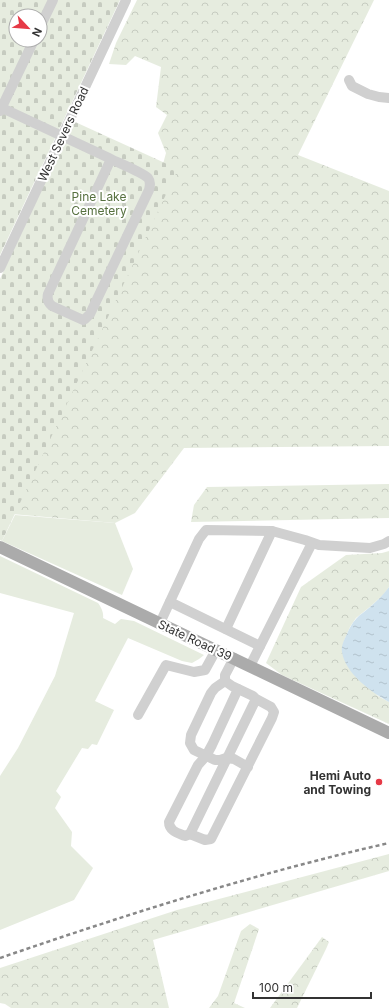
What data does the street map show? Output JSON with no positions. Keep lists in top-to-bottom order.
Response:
{
  "streets": {
    "main road": ["State Road 39"],
    "street": ["West Severs Road"]
  },
  "parks": ["Pine Lake Cemetery"],
  "places": ["Hemi Auto and Towing"],
  "scale_bar": "100 m",
  "north": "bottom right"
}
